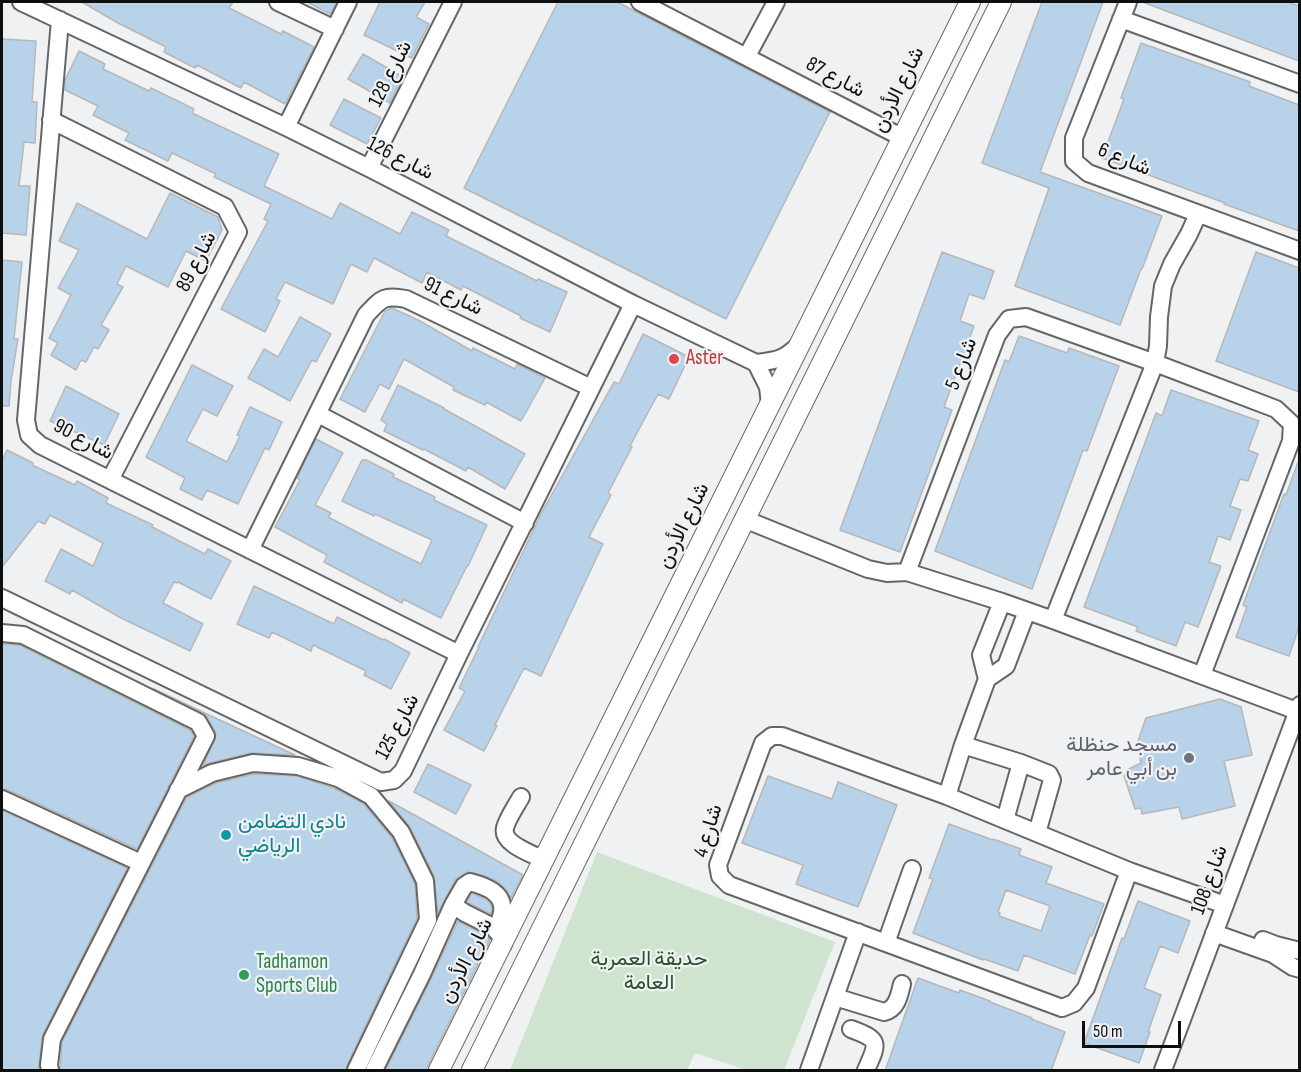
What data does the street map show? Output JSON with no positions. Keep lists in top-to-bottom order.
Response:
{
  "streets": {
    "main road": ["شارع الأردن"],
    "street": [
      "شارع 128",
      "شارع 87",
      "شارع 126",
      "شارع 6",
      "شارع 89",
      "شارع 91",
      "شارع 5",
      "شارع 90",
      "شارع 125",
      "شارع 4",
      "شارع 108"
    ]
  },
  "crossings": [
    ["شارع 128", "شارع 126"],
    ["شارع 87", "شارع الأردن"],
    ["شارع 126", "شارع 90"],
    ["شارع 126", "شارع 125"],
    ["شارع 89", "شارع 90"],
    ["شارع 91", "شارع 90"],
    ["شارع 91", "شارع 125"],
    ["شارع 90", "شارع 125"],
    ["شارع 4", "شارع 108"]
  ],
  "parks": ["حديقة العمرية العامة"],
  "places": [
    "Aster",
    "مسجد حنظلة بن أبي عامر",
    "نادي التضامن الرياضي",
    "Tadhamon Sports Club"
  ],
  "scale_bar": "50 m"
}
